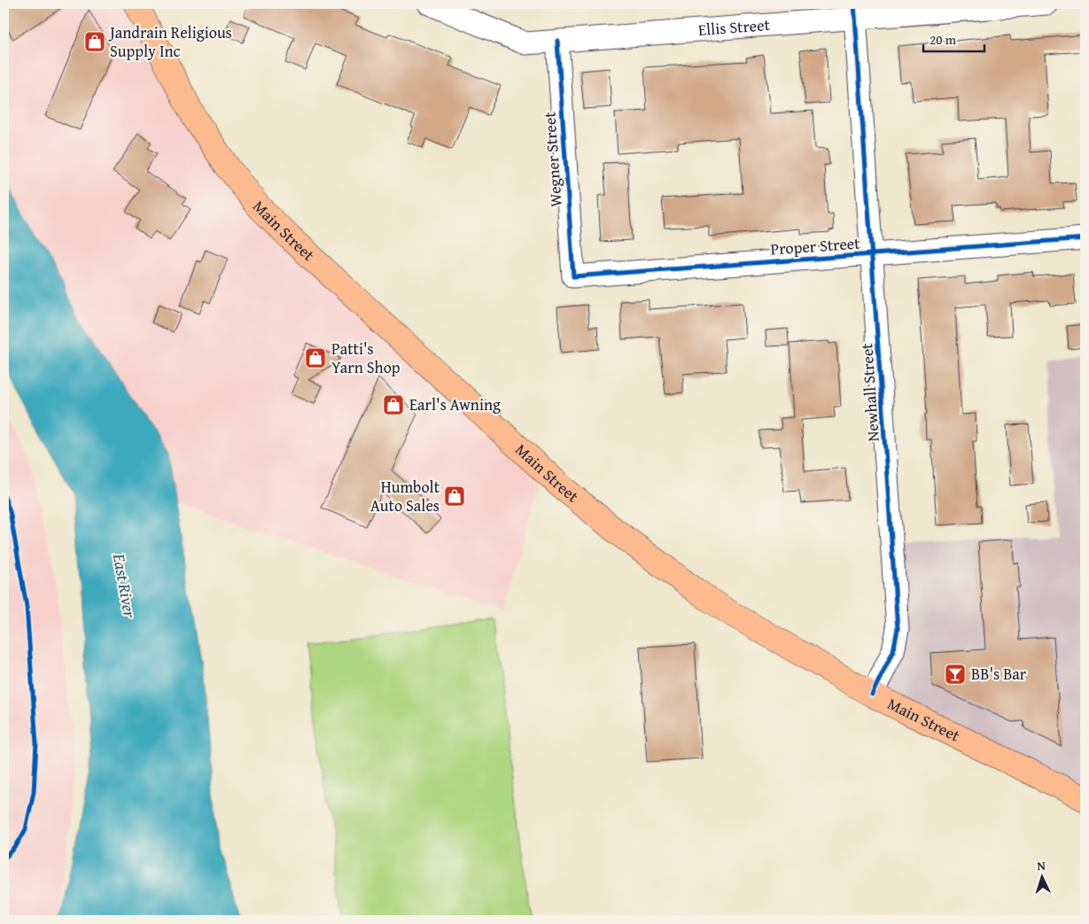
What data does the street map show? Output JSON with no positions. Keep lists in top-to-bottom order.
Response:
{
  "streets": {
    "main road": ["Main Street"],
    "street": [
      "Ellis Street",
      "Wegner Street",
      "Proper Street",
      "Newhall Street"
    ]
  },
  "crossings": [
    ["Ellis Street", "Wegner Street"],
    ["Ellis Street", "Newhall Street"],
    ["Wegner Street", "Proper Street"],
    ["Main Street", "Newhall Street"],
    ["Proper Street", "Newhall Street"]
  ],
  "water": ["East River"],
  "places": {
    "shop": [
      "Jandrain Religious Supply Inc",
      "Patti's Yarn Shop",
      "Earl's Awning",
      "Humbolt Auto Sales"
    ],
    "bar": ["BB's Bar"]
  },
  "scale_bar": "20 m",
  "north": "top"
}
